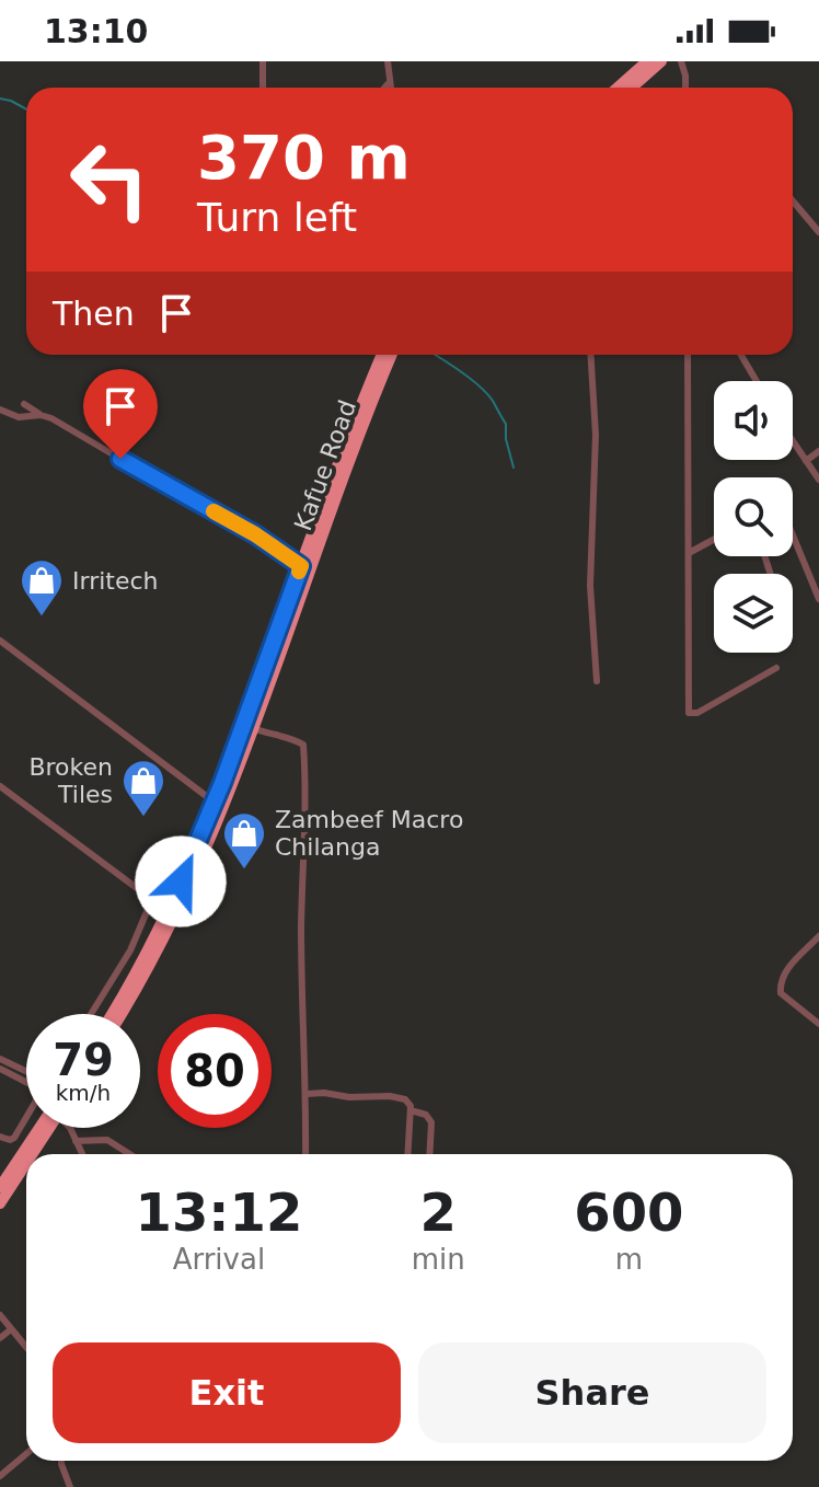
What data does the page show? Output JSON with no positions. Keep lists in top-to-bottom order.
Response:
{
  "streets": {
    "highway": ["Kafue Road"]
  },
  "places": {
    "shop": ["Irritech", "Broken Tiles", "Zambeef Macro Chilanga"]
  },
  "page": {
    "status": "13:10",
    "turn": ["370 m", "Turn left"],
    "then": "Then",
    "speed": "79 km/h",
    "limit": "80",
    "eta": [
      "13:12",
      "Arrival",
      "2",
      "min",
      "600",
      "m"
    ],
    "buttons": ["Exit", "Share"]
  }
}
